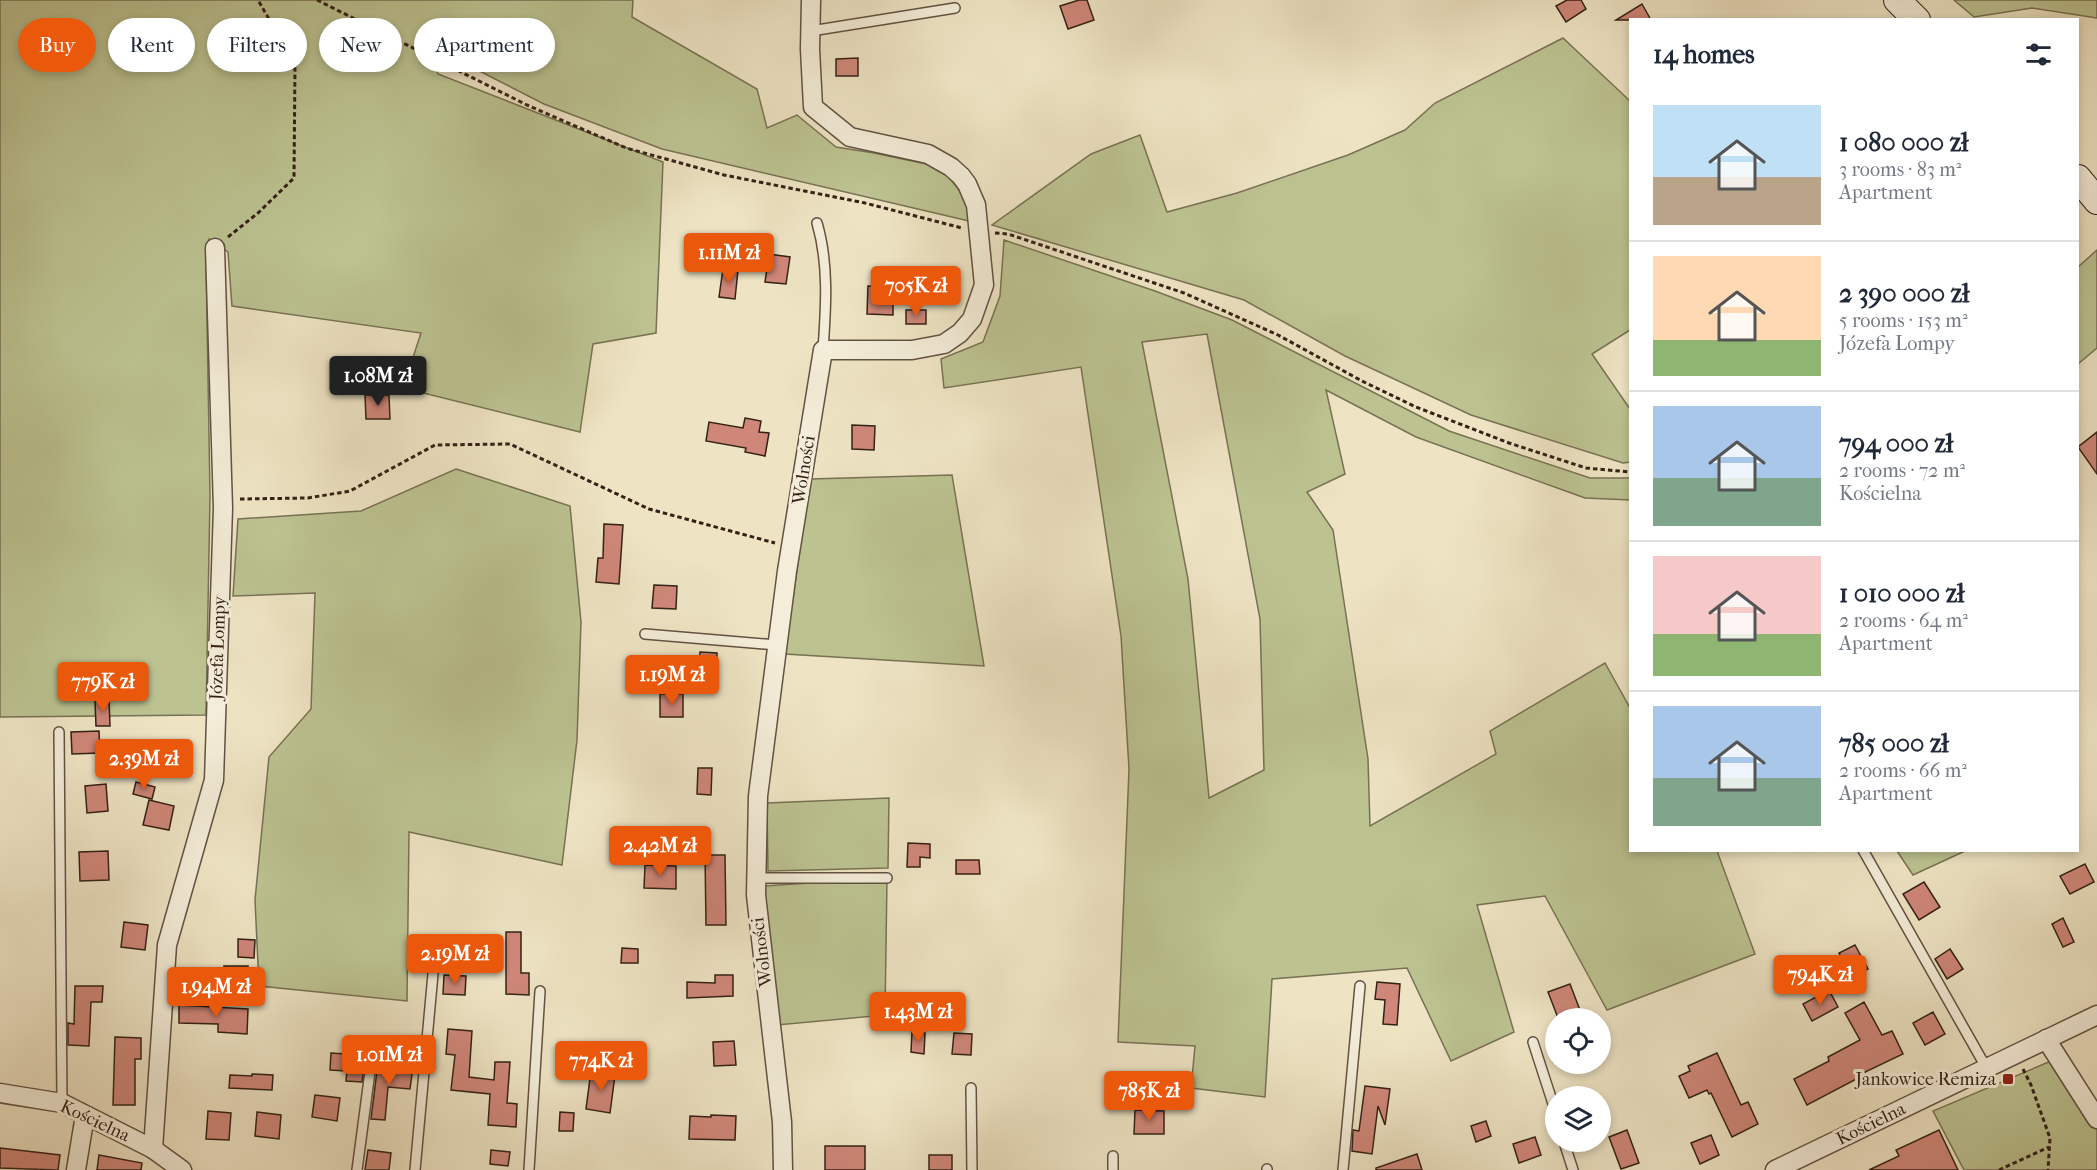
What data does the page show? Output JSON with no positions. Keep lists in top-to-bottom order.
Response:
{
  "streets": {
    "street": ["Wolności", "Józefa Lompy", "Kościelna"]
  },
  "crossings": [
    ["Józefa Lompy", "Kościelna"]
  ],
  "places": {
    "transit": ["Jankowice Remiza"]
  },
  "page": {
    "chip": [
      "Buy",
      "Rent",
      "Filters",
      "New",
      "Apartment"
    ],
    "heading": "14 homes",
    "list": [
      {
        "name": "1 080 000 zł",
        "note": "3 rooms · 83 m² · Apartment"
      },
      {
        "name": "2 390 000 zł",
        "note": "5 rooms · 153 m² · Józefa Lompy"
      },
      {
        "name": "794 000 zł",
        "note": "2 rooms · 72 m² · Kościelna"
      },
      {
        "name": "1 010 000 zł",
        "note": "2 rooms · 64 m² · Apartment"
      },
      {
        "name": "785 000 zł",
        "note": "2 rooms · 66 m² · Apartment"
      }
    ],
    "price": [
      "1.11M zł",
      "705K zł",
      "1.08M zł",
      "1.19M zł",
      "779K zł",
      "2.39M zł",
      "2.42M zł",
      "2.19M zł",
      "794K zł",
      "1.94M zł",
      "1.43M zł",
      "1.01M zł",
      "774K zł",
      "785K zł"
    ]
  }
}
